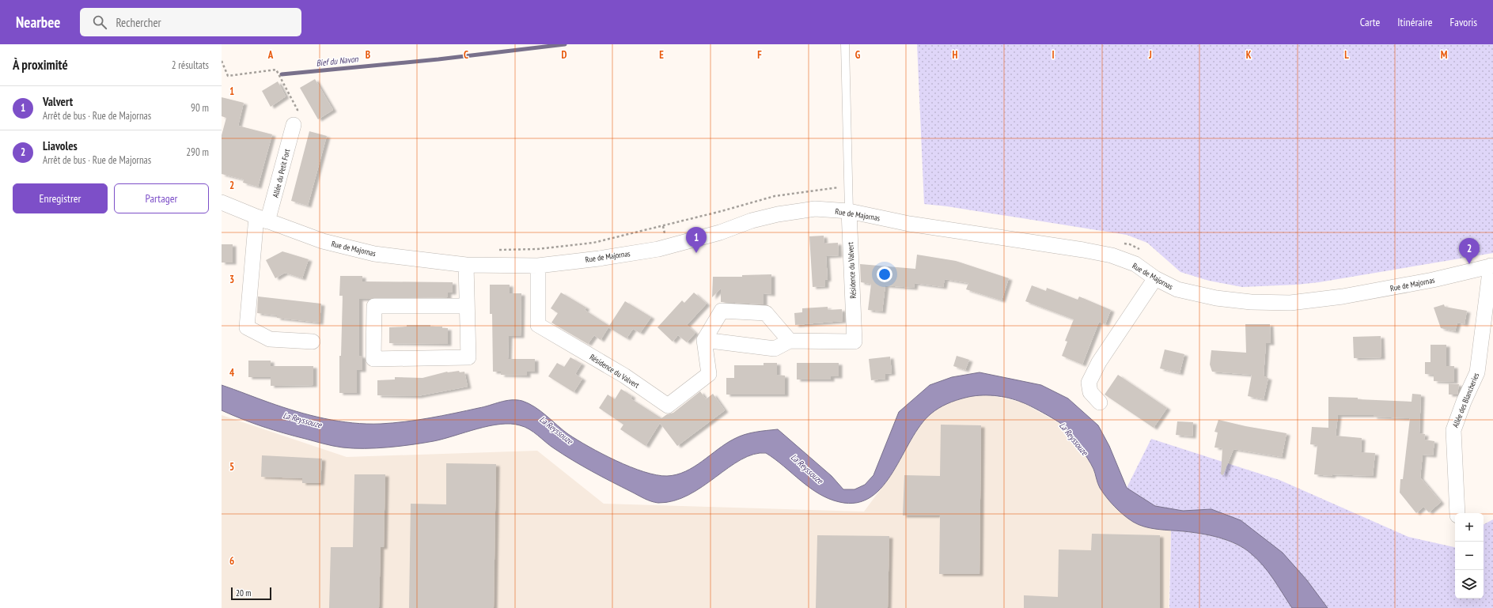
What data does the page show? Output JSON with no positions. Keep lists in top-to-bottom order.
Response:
{
  "streets": {
    "street": [
      "Allée du Petit Fort",
      "Rue de Majornas",
      "Résidence du Valvert",
      "Allée des Blancheries"
    ]
  },
  "crossings": [
    ["Allée du Petit Fort", "Rue de Majornas"],
    ["Rue de Majornas", "Résidence du Valvert"],
    ["Rue de Majornas", "Allée des Blancheries"]
  ],
  "water": ["Bief du Navon", "La Reyssouze"],
  "scale_bar": "20 m",
  "page": {
    "header": "Nearbee",
    "search": "Rechercher",
    "nav": ["Carte", "Itinéraire", "Favoris"],
    "heading": ["À proximité", "2 résultats"],
    "list": [
      {
        "mark": "1",
        "name": "Valvert",
        "note": "Arrêt de bus · Rue de Majornas",
        "value": "90 m"
      },
      {
        "mark": "2",
        "name": "Liavoles",
        "note": "Arrêt de bus · Rue de Majornas",
        "value": "290 m"
      }
    ],
    "buttons": ["Enregistrer", "Partager"],
    "pins": ["1", "2"],
    "map_buttons": ["+", "−"],
    "scale": "20 m"
  },
  "grid": {
    "columns": [
      "A",
      "B",
      "C",
      "D",
      "E",
      "F",
      "G",
      "H",
      "I",
      "J",
      "K",
      "L",
      "M"
    ],
    "rows": [
      "1",
      "2",
      "3",
      "4",
      "5",
      "6"
    ]
  }
}
